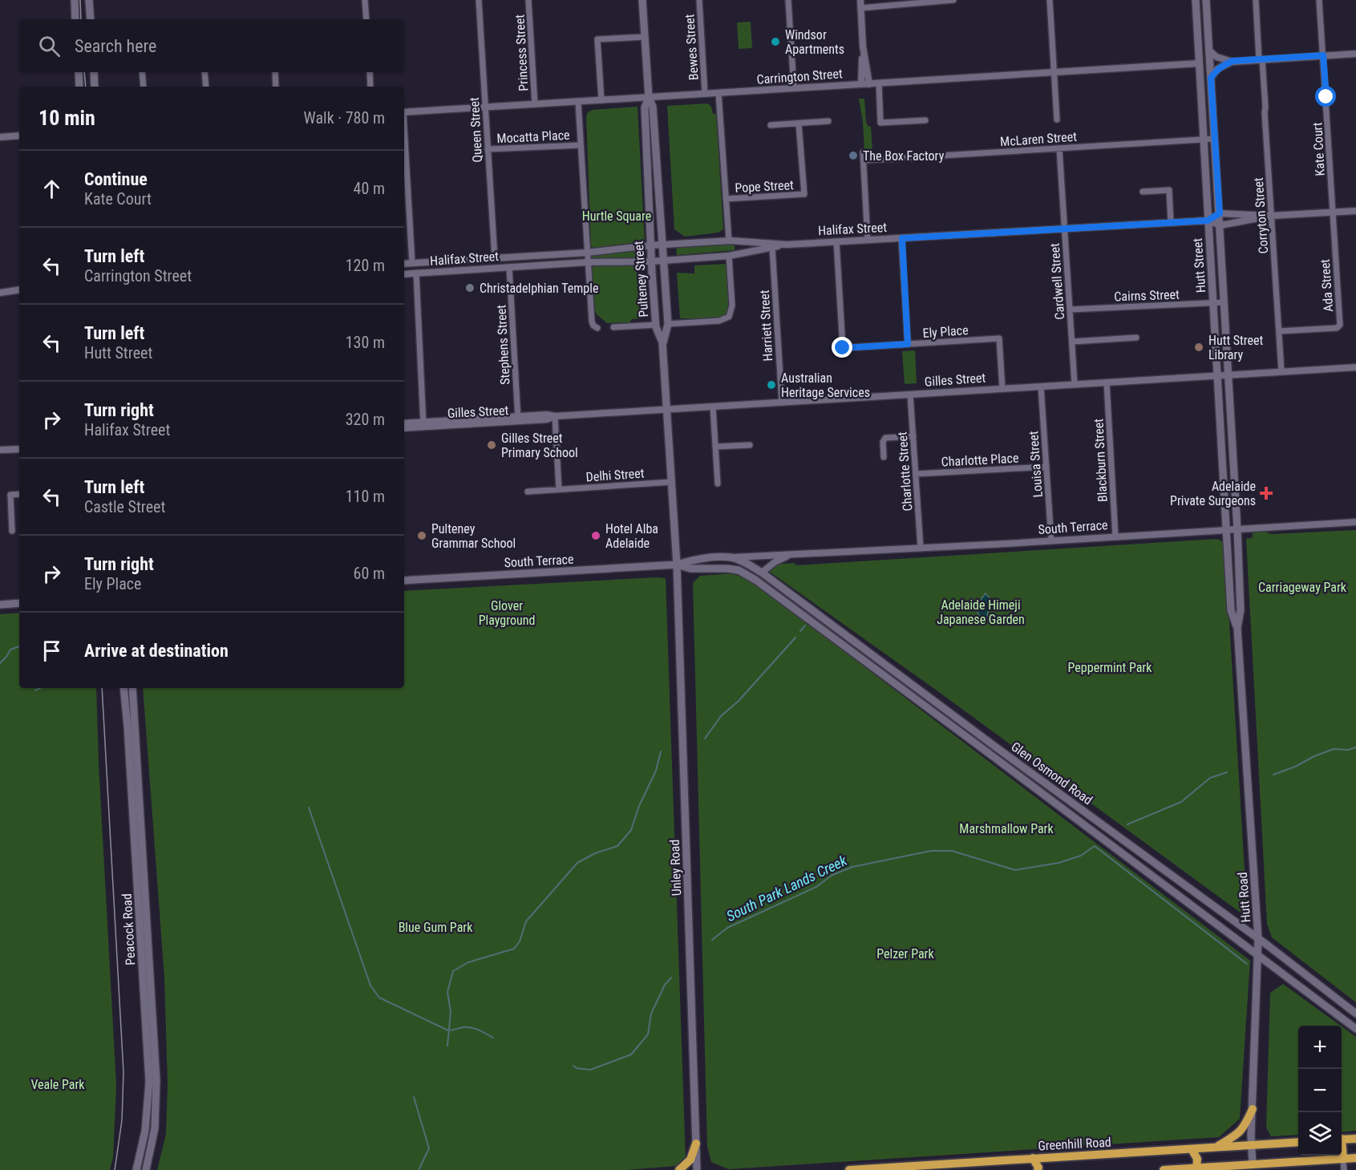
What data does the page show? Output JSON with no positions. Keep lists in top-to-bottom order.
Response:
{
  "streets": {
    "highway": ["Greenhill Road"],
    "main road": [
      "Hutt Street",
      "Pulteney Street",
      "South Terrace",
      "Glen Osmond Road",
      "Unley Road",
      "Hutt Road",
      "Peacock Road"
    ],
    "street": [
      "Bewes Street",
      "Princess Street",
      "Carrington Street",
      "Queen Street",
      "Mocatta Place",
      "McLaren Street",
      "Kate Court",
      "Pope Street",
      "Corryton Street",
      "Halifax Street",
      "Cardwell Street",
      "Ada Street",
      "Cairns Street",
      "Harriett Street",
      "Ely Place",
      "Stephens Street",
      "Gilles Street",
      "Charlotte Place",
      "Blackburn Street",
      "Louisa Street",
      "Charlotte Street",
      "Delhi Street"
    ]
  },
  "crossings": [
    ["Bewes Street", "Carrington Street"],
    ["Princess Street", "Carrington Street"],
    ["Carrington Street", "Queen Street"],
    ["Carrington Street", "Hutt Street"],
    ["Carrington Street", "Pulteney Street"],
    ["Queen Street", "Mocatta Place"],
    ["Queen Street", "Halifax Street"],
    ["McLaren Street", "Hutt Street"],
    ["McLaren Street", "Cardwell Street"],
    ["Kate Court", "Ada Street"],
    ["Corryton Street", "Ada Street"],
    ["Corryton Street", "Gilles Street"],
    ["Halifax Street", "Hutt Street"],
    ["Halifax Street", "Pulteney Street"],
    ["Halifax Street", "Cardwell Street"],
    ["Halifax Street", "Harriett Street"],
    ["Halifax Street", "Ely Place"],
    ["Halifax Street", "Stephens Street"],
    ["Hutt Street", "Cairns Street"],
    ["Hutt Street", "Gilles Street"],
    ["Hutt Street", "South Terrace"],
    ["Hutt Street", "Hutt Road"],
    ["Pulteney Street", "Gilles Street"],
    ["Pulteney Street", "Delhi Street"],
    ["Pulteney Street", "South Terrace"],
    ["Pulteney Street", "Unley Road"],
    ["Cardwell Street", "Cairns Street"],
    ["Cardwell Street", "Gilles Street"],
    ["Harriett Street", "Gilles Street"],
    ["Ely Place", "Gilles Street"],
    ["Stephens Street", "Gilles Street"],
    ["Gilles Street", "Blackburn Street"],
    ["Gilles Street", "Louisa Street"],
    ["Gilles Street", "Charlotte Street"],
    ["Charlotte Place", "Louisa Street"],
    ["Charlotte Place", "Charlotte Street"],
    ["Blackburn Street", "South Terrace"],
    ["Louisa Street", "South Terrace"],
    ["Charlotte Street", "South Terrace"],
    ["South Terrace", "Glen Osmond Road"],
    ["South Terrace", "Unley Road"],
    ["South Terrace", "Hutt Road"],
    ["Glen Osmond Road", "Hutt Road"],
    ["Hutt Road", "Greenhill Road"]
  ],
  "water": ["South Park Lands Creek"],
  "parks": [
    "Hurtle Square",
    "Carriageway Park",
    "Adelaide Himeji Japanese Garden",
    "Glover Playground",
    "Peppermint Park",
    "Marshmallow Park",
    "Blue Gum Park",
    "Pelzer Park",
    "Veale Park"
  ],
  "places": {
    "other": [
      "Windsor Apartments",
      "The Box Factory",
      "Christadelphian Temple",
      "Hutt Street Library",
      "Australian Heritage Services",
      "Gilles Street Primary School",
      "Pulteney Grammar School",
      "Hotel Alba Adelaide"
    ],
    "health": ["Adelaide Private Surgeons"]
  },
  "page": {
    "search": "Search here",
    "heading": ["10 min", "Walk · 780 m"],
    "list": [
      ["Continue", "Kate Court", "40 m"],
      ["Turn left", "Carrington Street", "120 m"],
      ["Turn left", "Hutt Street", "130 m"],
      ["Turn right", "Halifax Street", "320 m"],
      ["Turn left", "Castle Street", "110 m"],
      ["Turn right", "Ely Place", "60 m"],
      "Arrive at destination"
    ],
    "map_buttons": ["+", "−"]
  }
}
